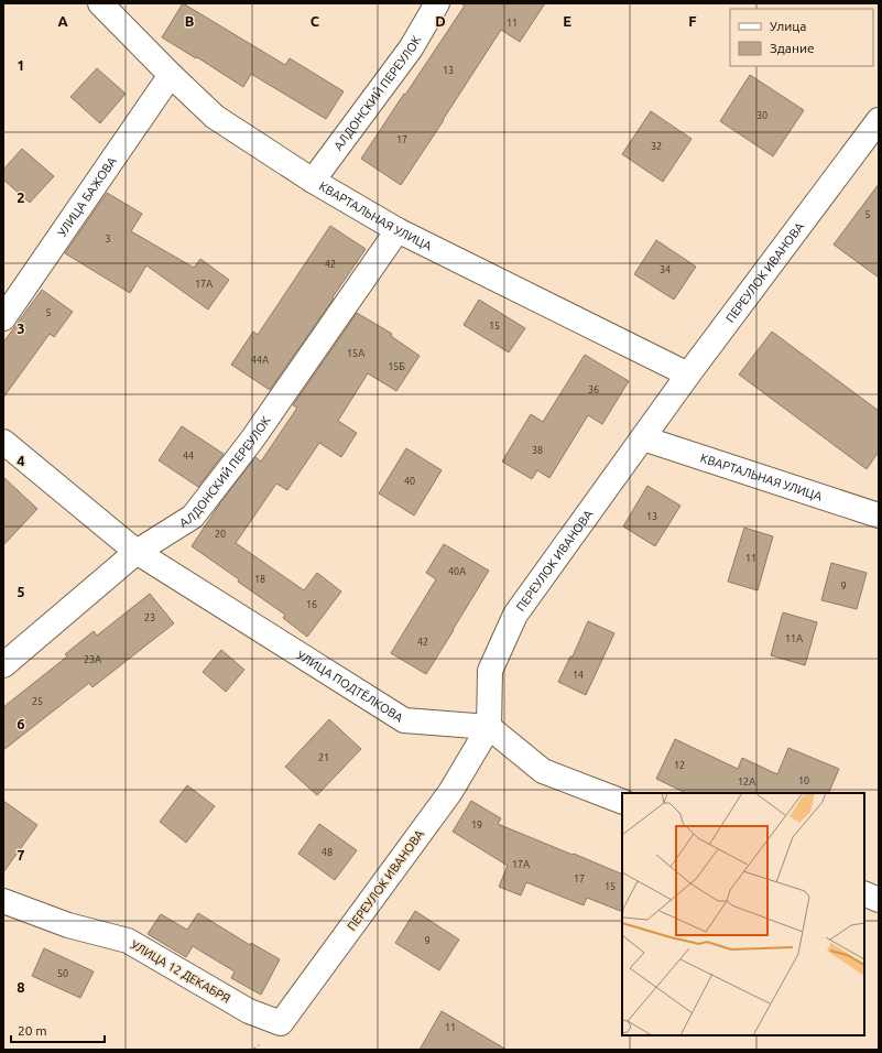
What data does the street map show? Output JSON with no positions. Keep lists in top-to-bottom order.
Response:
{
  "streets": {
    "street": [
      "АЛДОНСКИЙ ПЕРЕУЛОК",
      "УЛИЦА БАЖОВА",
      "КВАРТАЛЬНАЯ УЛИЦА",
      "ПЕРЕУЛОК ИВАНОВА",
      "УЛИЦА ПОДТЁЛКОВА",
      "УЛИЦА 12 ДЕКАБРЯ"
    ]
  },
  "crossings": [
    ["АЛДОНСКИЙ ПЕРЕУЛОК", "КВАРТАЛЬНАЯ УЛИЦА"],
    ["АЛДОНСКИЙ ПЕРЕУЛОК", "УЛИЦА ПОДТЁЛКОВА"],
    ["УЛИЦА БАЖОВА", "КВАРТАЛЬНАЯ УЛИЦА"],
    ["КВАРТАЛЬНАЯ УЛИЦА", "ПЕРЕУЛОК ИВАНОВА"],
    ["ПЕРЕУЛОК ИВАНОВА", "УЛИЦА ПОДТЁЛКОВА"],
    ["ПЕРЕУЛОК ИВАНОВА", "УЛИЦА 12 ДЕКАБРЯ"]
  ],
  "house_numbers": [
    "11",
    "13",
    "30",
    "17",
    "32",
    "5",
    "3",
    "42",
    "34",
    "17А",
    "5",
    "15",
    "15А",
    "44А",
    "15Б",
    "36",
    "38",
    "44",
    "40",
    "13",
    "20",
    "11",
    "40А",
    "18",
    "9",
    "16",
    "23",
    "11А",
    "42",
    "23А",
    "14",
    "25",
    "21",
    "12",
    "10",
    "12А",
    "19",
    "48",
    "17А",
    "17",
    "15",
    "9",
    "50",
    "11"
  ],
  "legend": ["Улица", "Здание"],
  "scale_bar": "20 m",
  "grid": {
    "columns": [
      "A",
      "B",
      "C",
      "D",
      "E",
      "F"
    ],
    "rows": [
      "1",
      "2",
      "3",
      "4",
      "5",
      "6",
      "7",
      "8"
    ]
  }
}
